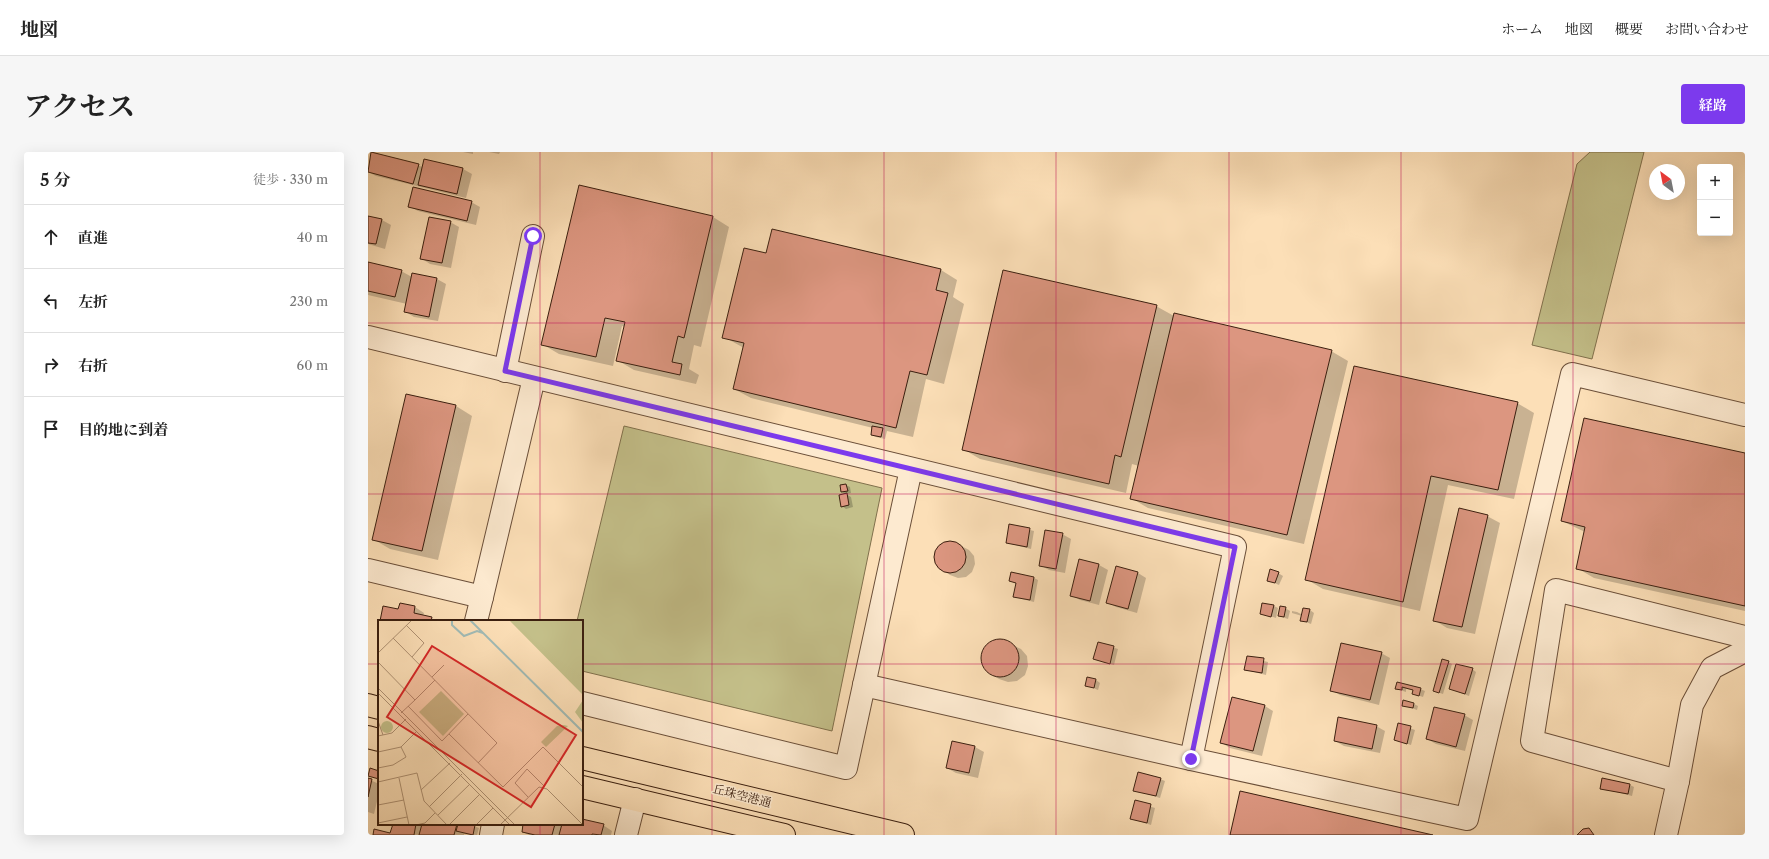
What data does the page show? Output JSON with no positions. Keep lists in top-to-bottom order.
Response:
{
  "streets": {
    "main road": ["丘珠空港通"]
  },
  "north": "top left",
  "page": {
    "header": "地図",
    "nav": [
      "ホーム",
      "地図",
      "概要",
      "お問い合わせ"
    ],
    "title": "アクセス",
    "buttons": "経路",
    "heading": ["5 分", "徒歩 · 330 m"],
    "map_buttons": ["+", "−"],
    "list": [
      ["直進", "40 m"],
      ["左折", "230 m"],
      ["右折", "60 m"],
      "目的地に到着"
    ]
  }
}
